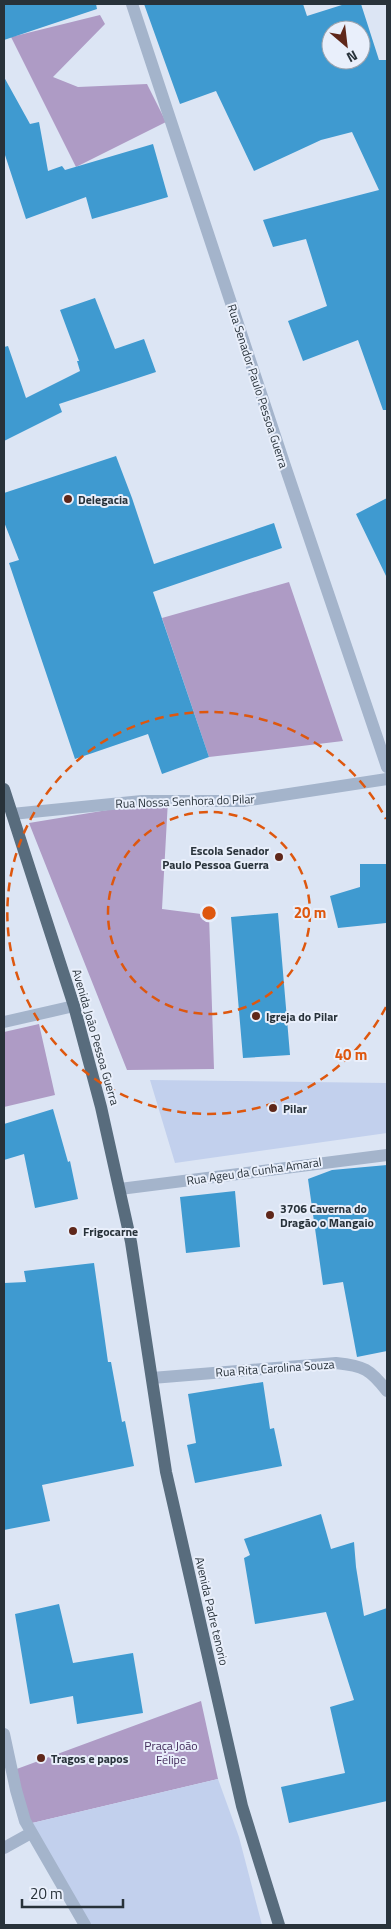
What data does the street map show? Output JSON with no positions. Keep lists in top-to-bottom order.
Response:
{
  "streets": {
    "main road": ["Avenida João Pessoa Guerra", "Avenida Padre tenorio"],
    "street": [
      "Rua Senador Paulo Pessoa Guerra",
      "Rua Nossa Senhora do Pilar",
      "Rua Ageu da Cunha Amaral",
      "Rua Rita Carolina Souza"
    ]
  },
  "crossings": [
    ["Rua Nossa Senhora do Pilar", "Avenida João Pessoa Guerra"],
    ["Avenida João Pessoa Guerra", "Rua Ageu da Cunha Amaral"],
    ["Avenida João Pessoa Guerra", "Avenida Padre tenorio"],
    ["Rua Rita Carolina Souza", "Avenida Padre tenorio"]
  ],
  "parks": ["Praça João Felipe"],
  "places": [
    "Delegacia",
    "Escola Senador Paulo Pessoa Guerra",
    "Igreja do Pilar",
    "Pilar",
    "3706 Caverna do Dragão o Mangaio",
    "Frigocarne",
    "Tragos e papos"
  ],
  "scale_bar": "20 m",
  "north": "bottom right",
  "rings": ["20 m", "40 m"]
}
